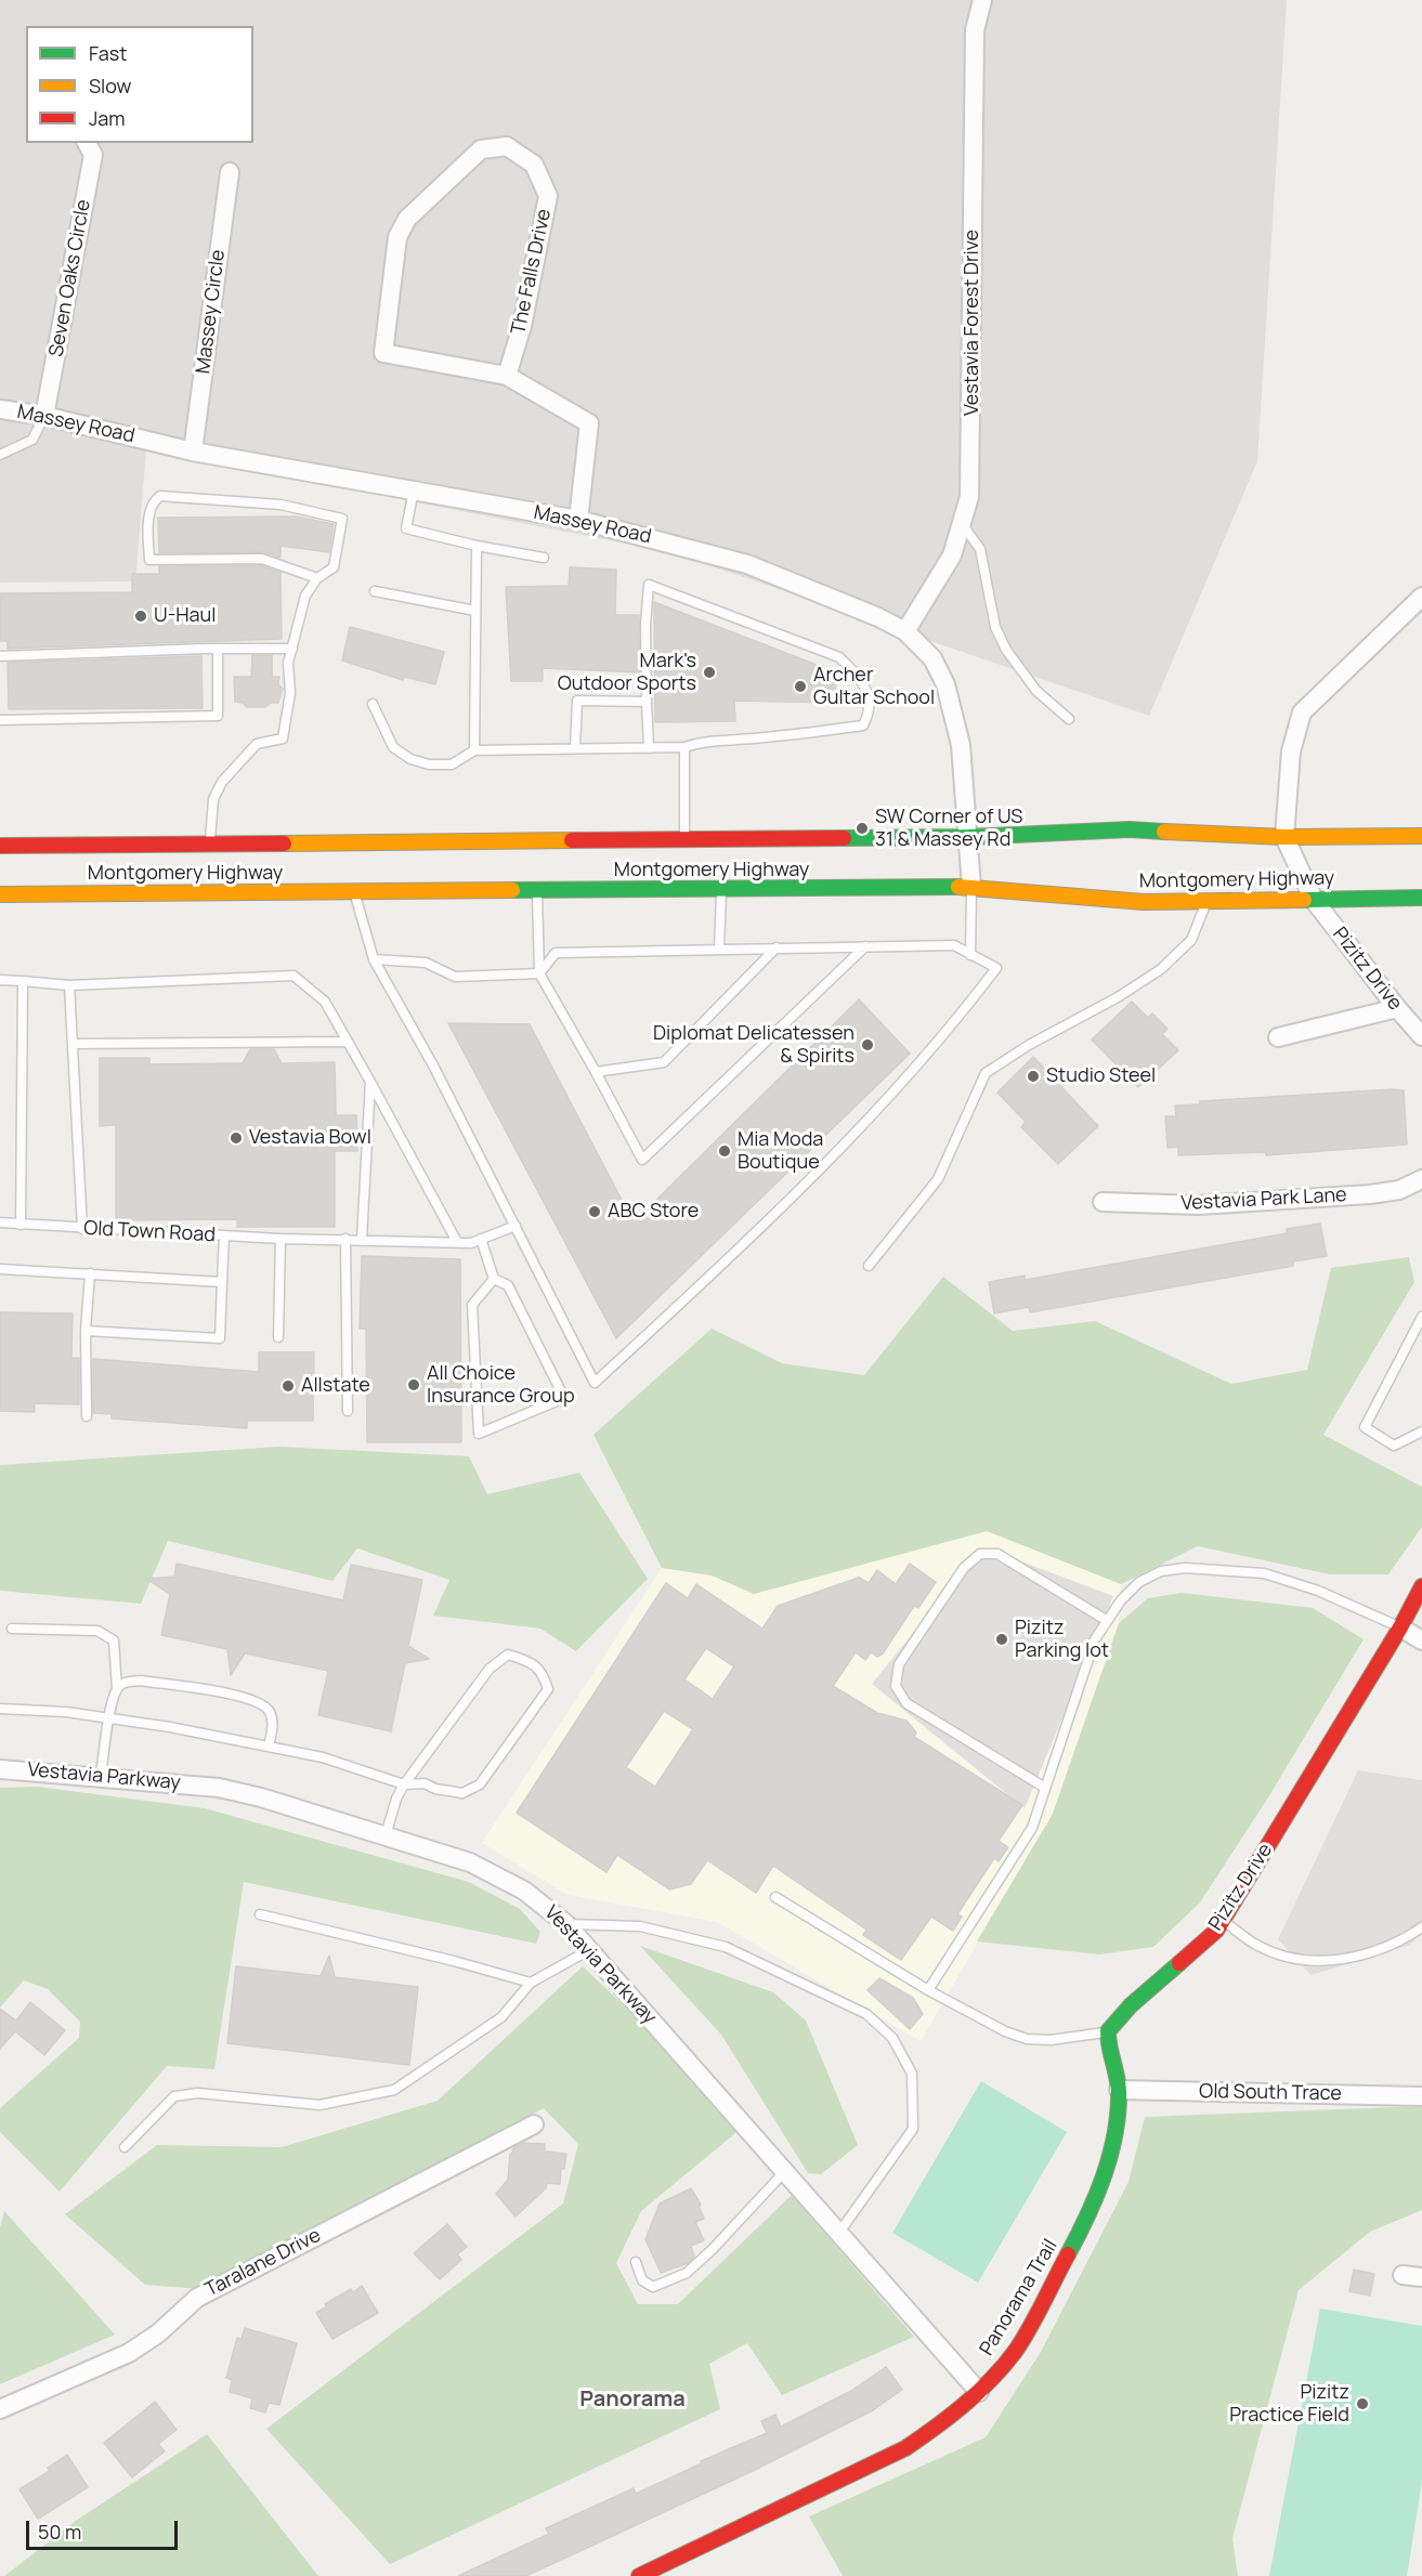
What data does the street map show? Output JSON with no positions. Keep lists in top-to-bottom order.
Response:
{
  "streets": {
    "main road": ["Montgomery Highway", "Pizitz Drive", "Panorama Trail"],
    "street": [
      "The Falls Drive",
      "Seven Oaks Circle",
      "Massey Circle",
      "Vestavia Forest Drive",
      "Massey Road",
      "Vestavia Park Lane",
      "Vestavia Parkway",
      "Old South Trace",
      "Taralane Drive"
    ],
    "lane": ["Old Town Road"]
  },
  "crossings": [
    ["The Falls Drive", "Massey Road"],
    ["Seven Oaks Circle", "Massey Road"],
    ["Massey Circle", "Massey Road"],
    ["Vestavia Forest Drive", "Massey Road"],
    ["Massey Road", "Montgomery Highway"],
    ["Montgomery Highway", "Pizitz Drive"],
    ["Pizitz Drive", "Panorama Trail"],
    ["Vestavia Parkway", "Panorama Trail"],
    ["Old South Trace", "Panorama Trail"]
  ],
  "districts": ["Panorama"],
  "places": [
    "U-Haul",
    "Mark's Outdoor Sports",
    "Archer Gultar School",
    "SW Corner of US 31 & Massey Rd",
    "Diplomat Delicatessen & Spirits",
    "Studio Steel",
    "Vestavia Bowl",
    "Mia Moda Boutique",
    "ABC Store",
    "All Choice Insurance Group",
    "Allstate",
    "Pizitz Parking lot",
    "Pizitz Practice Field"
  ],
  "legend": ["Fast", "Slow", "Jam"],
  "scale_bar": "50 m"
}
